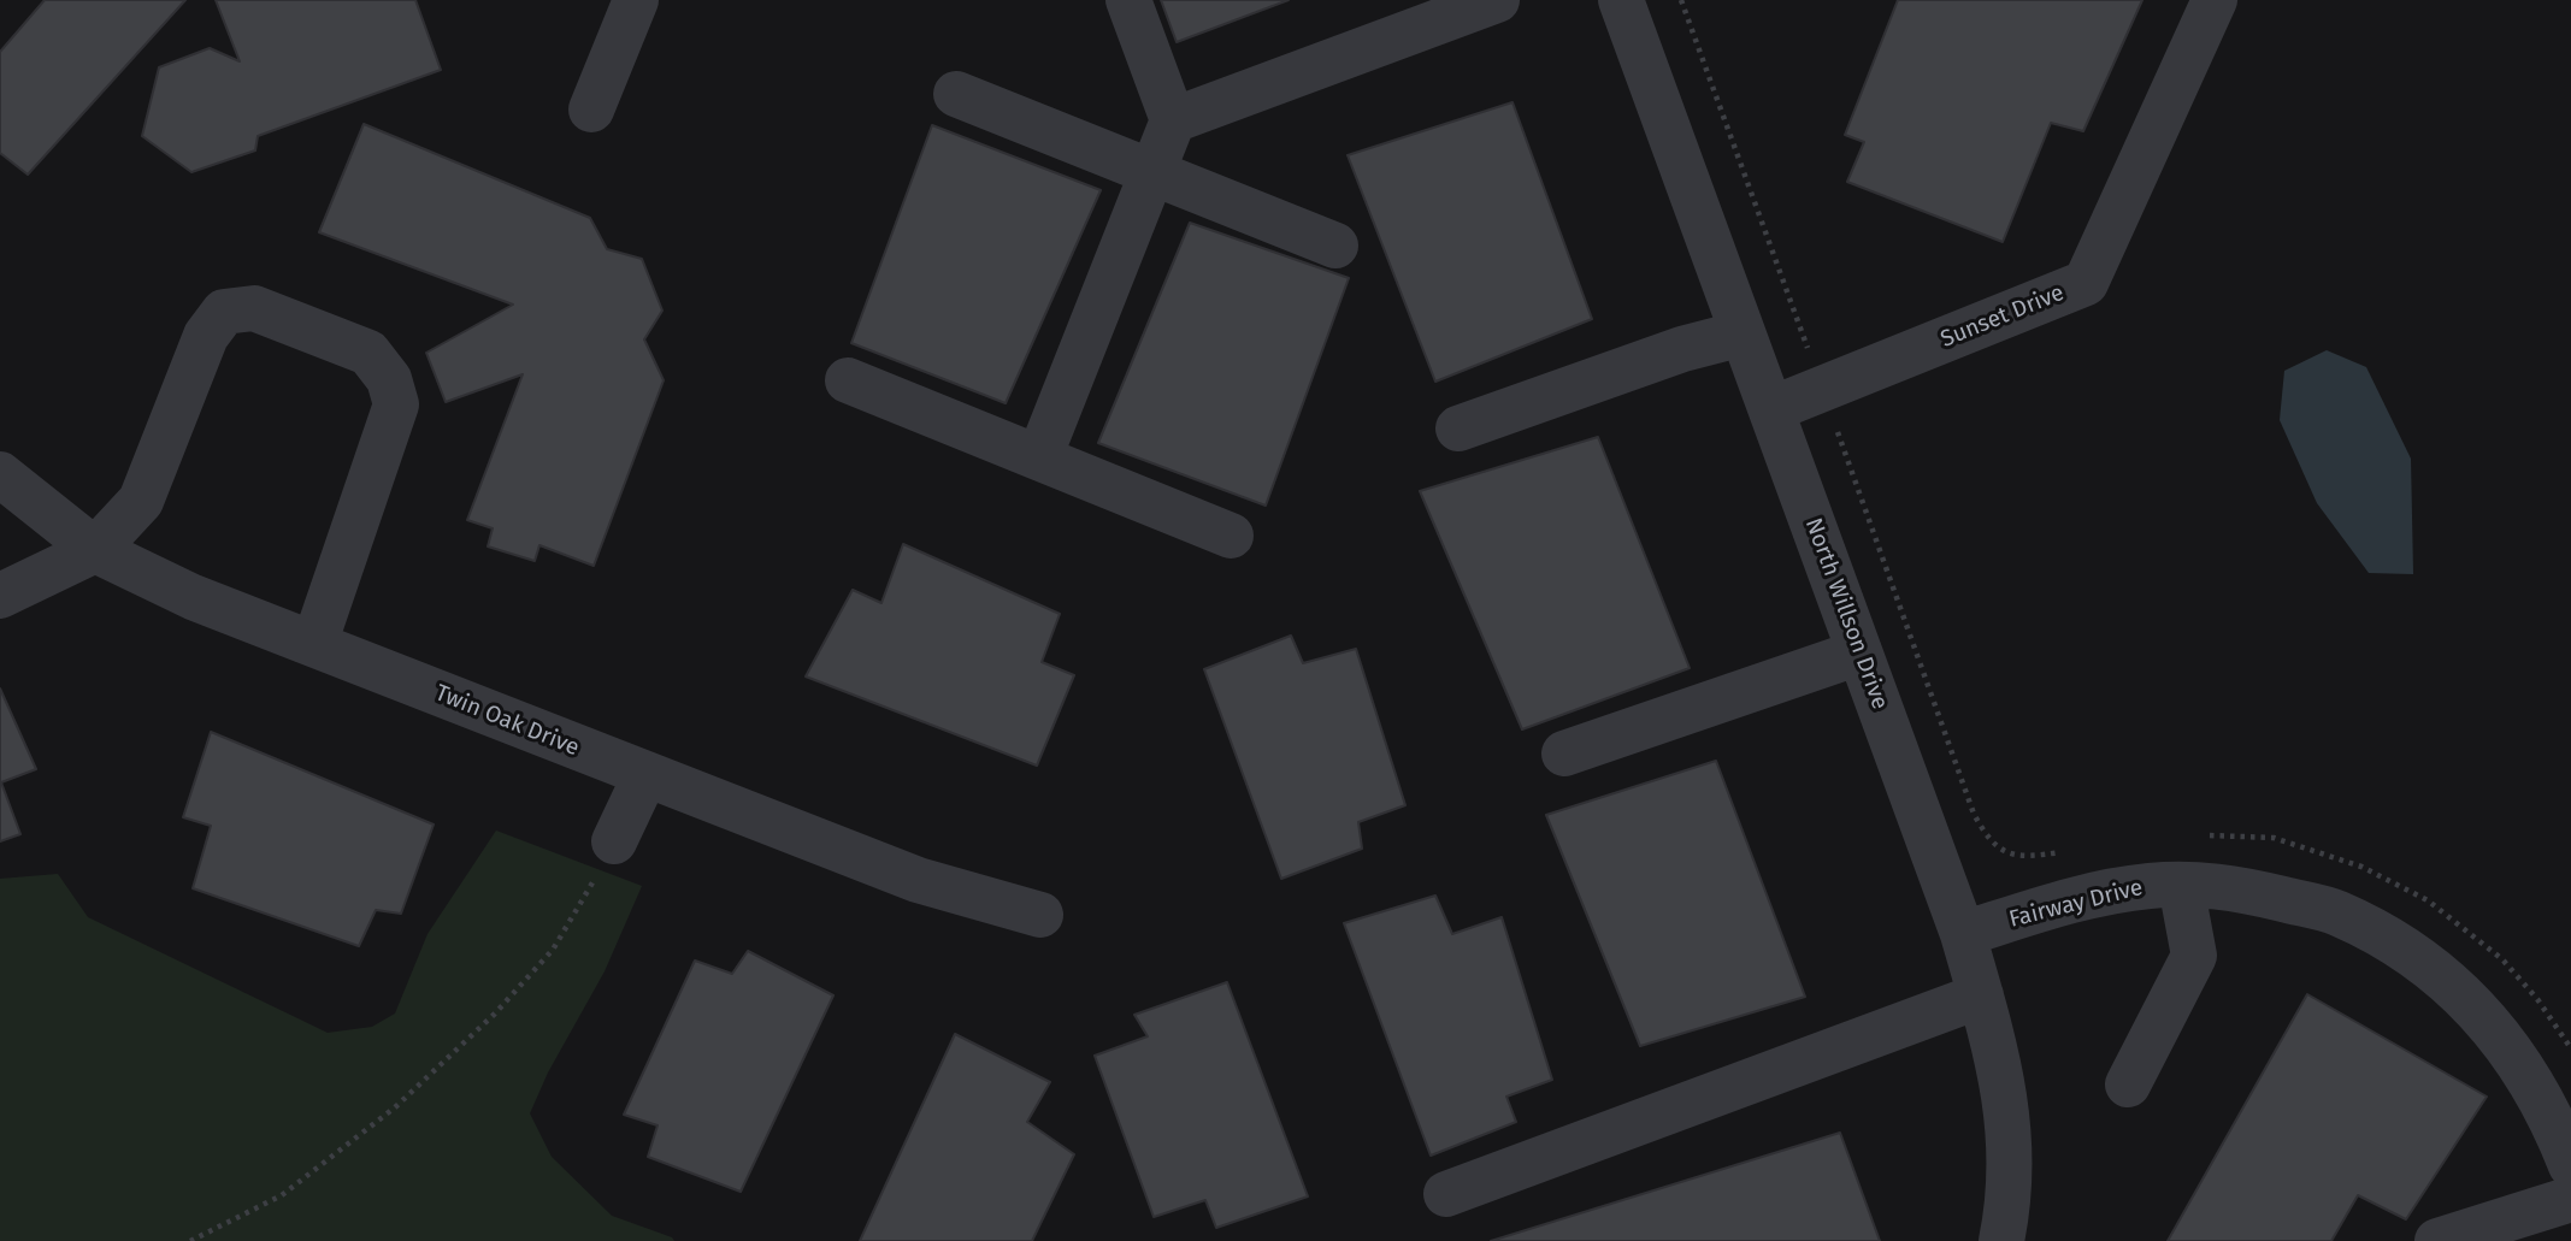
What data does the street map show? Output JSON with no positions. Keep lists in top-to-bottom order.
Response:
{
  "streets": {
    "street": [
      "Sunset Drive",
      "North Willson Drive",
      "Twin Oak Drive",
      "Fairway Drive"
    ]
  },
  "crossings": [
    ["Sunset Drive", "North Willson Drive"],
    ["North Willson Drive", "Fairway Drive"]
  ]
}
